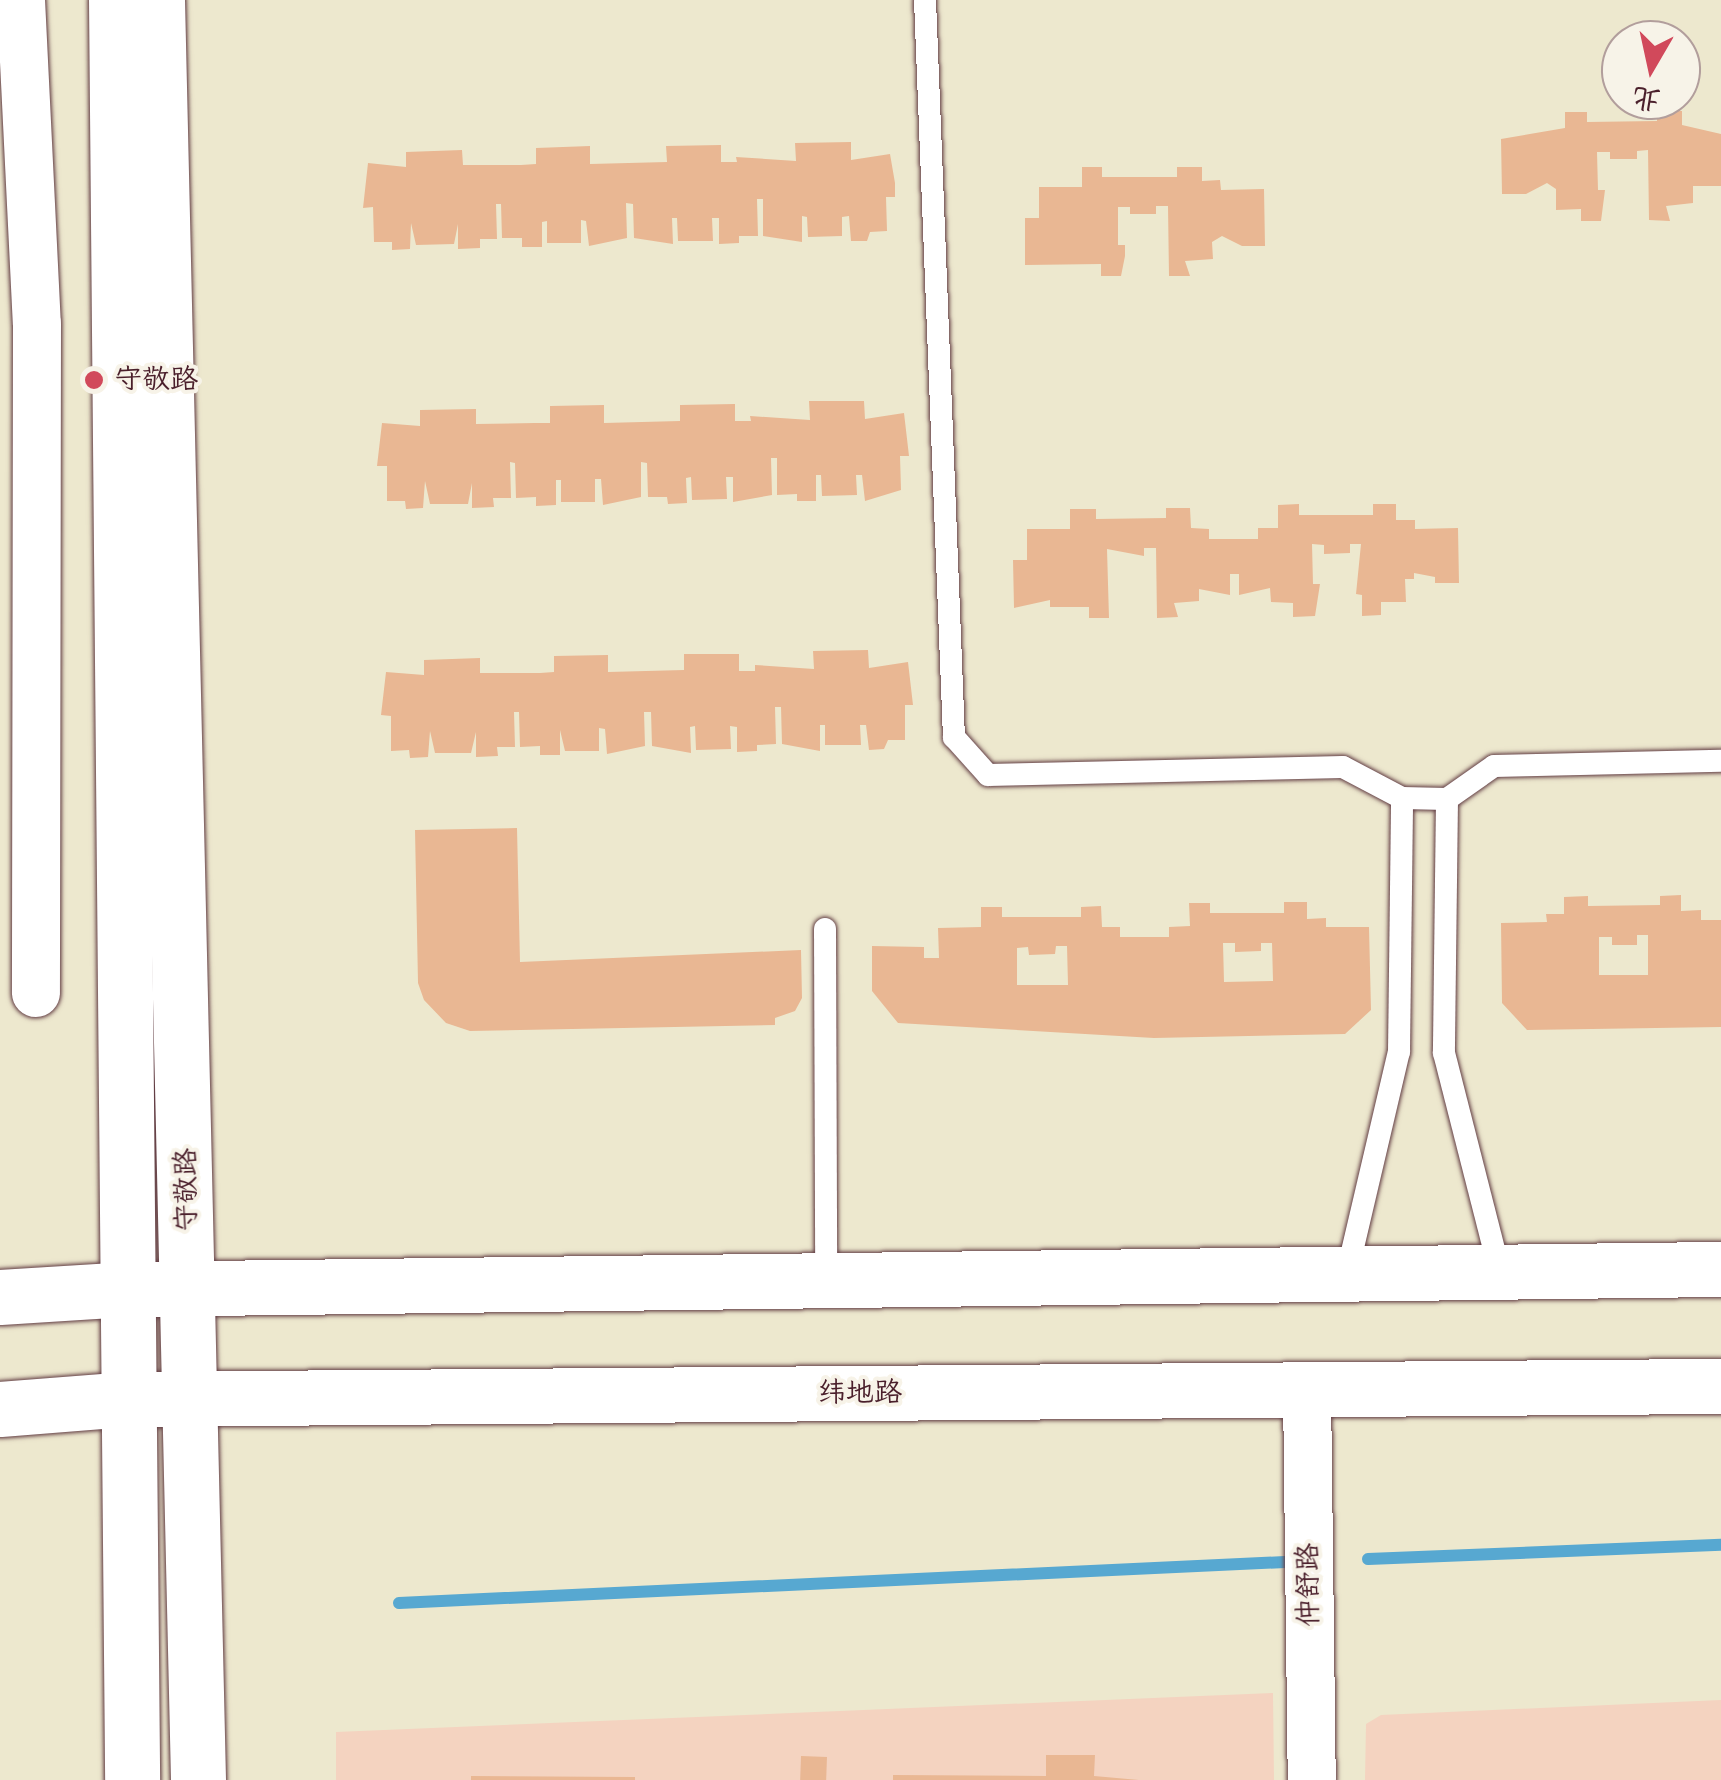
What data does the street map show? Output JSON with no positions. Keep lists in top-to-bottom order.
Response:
{
  "streets": {
    "main road": ["守敬路", "纬地路"],
    "street": ["仲舒路"]
  },
  "crossings": [
    ["守敬路", "纬地路"],
    ["纬地路", "仲舒路"]
  ],
  "places": ["守敬路"],
  "north": "bottom"
}
